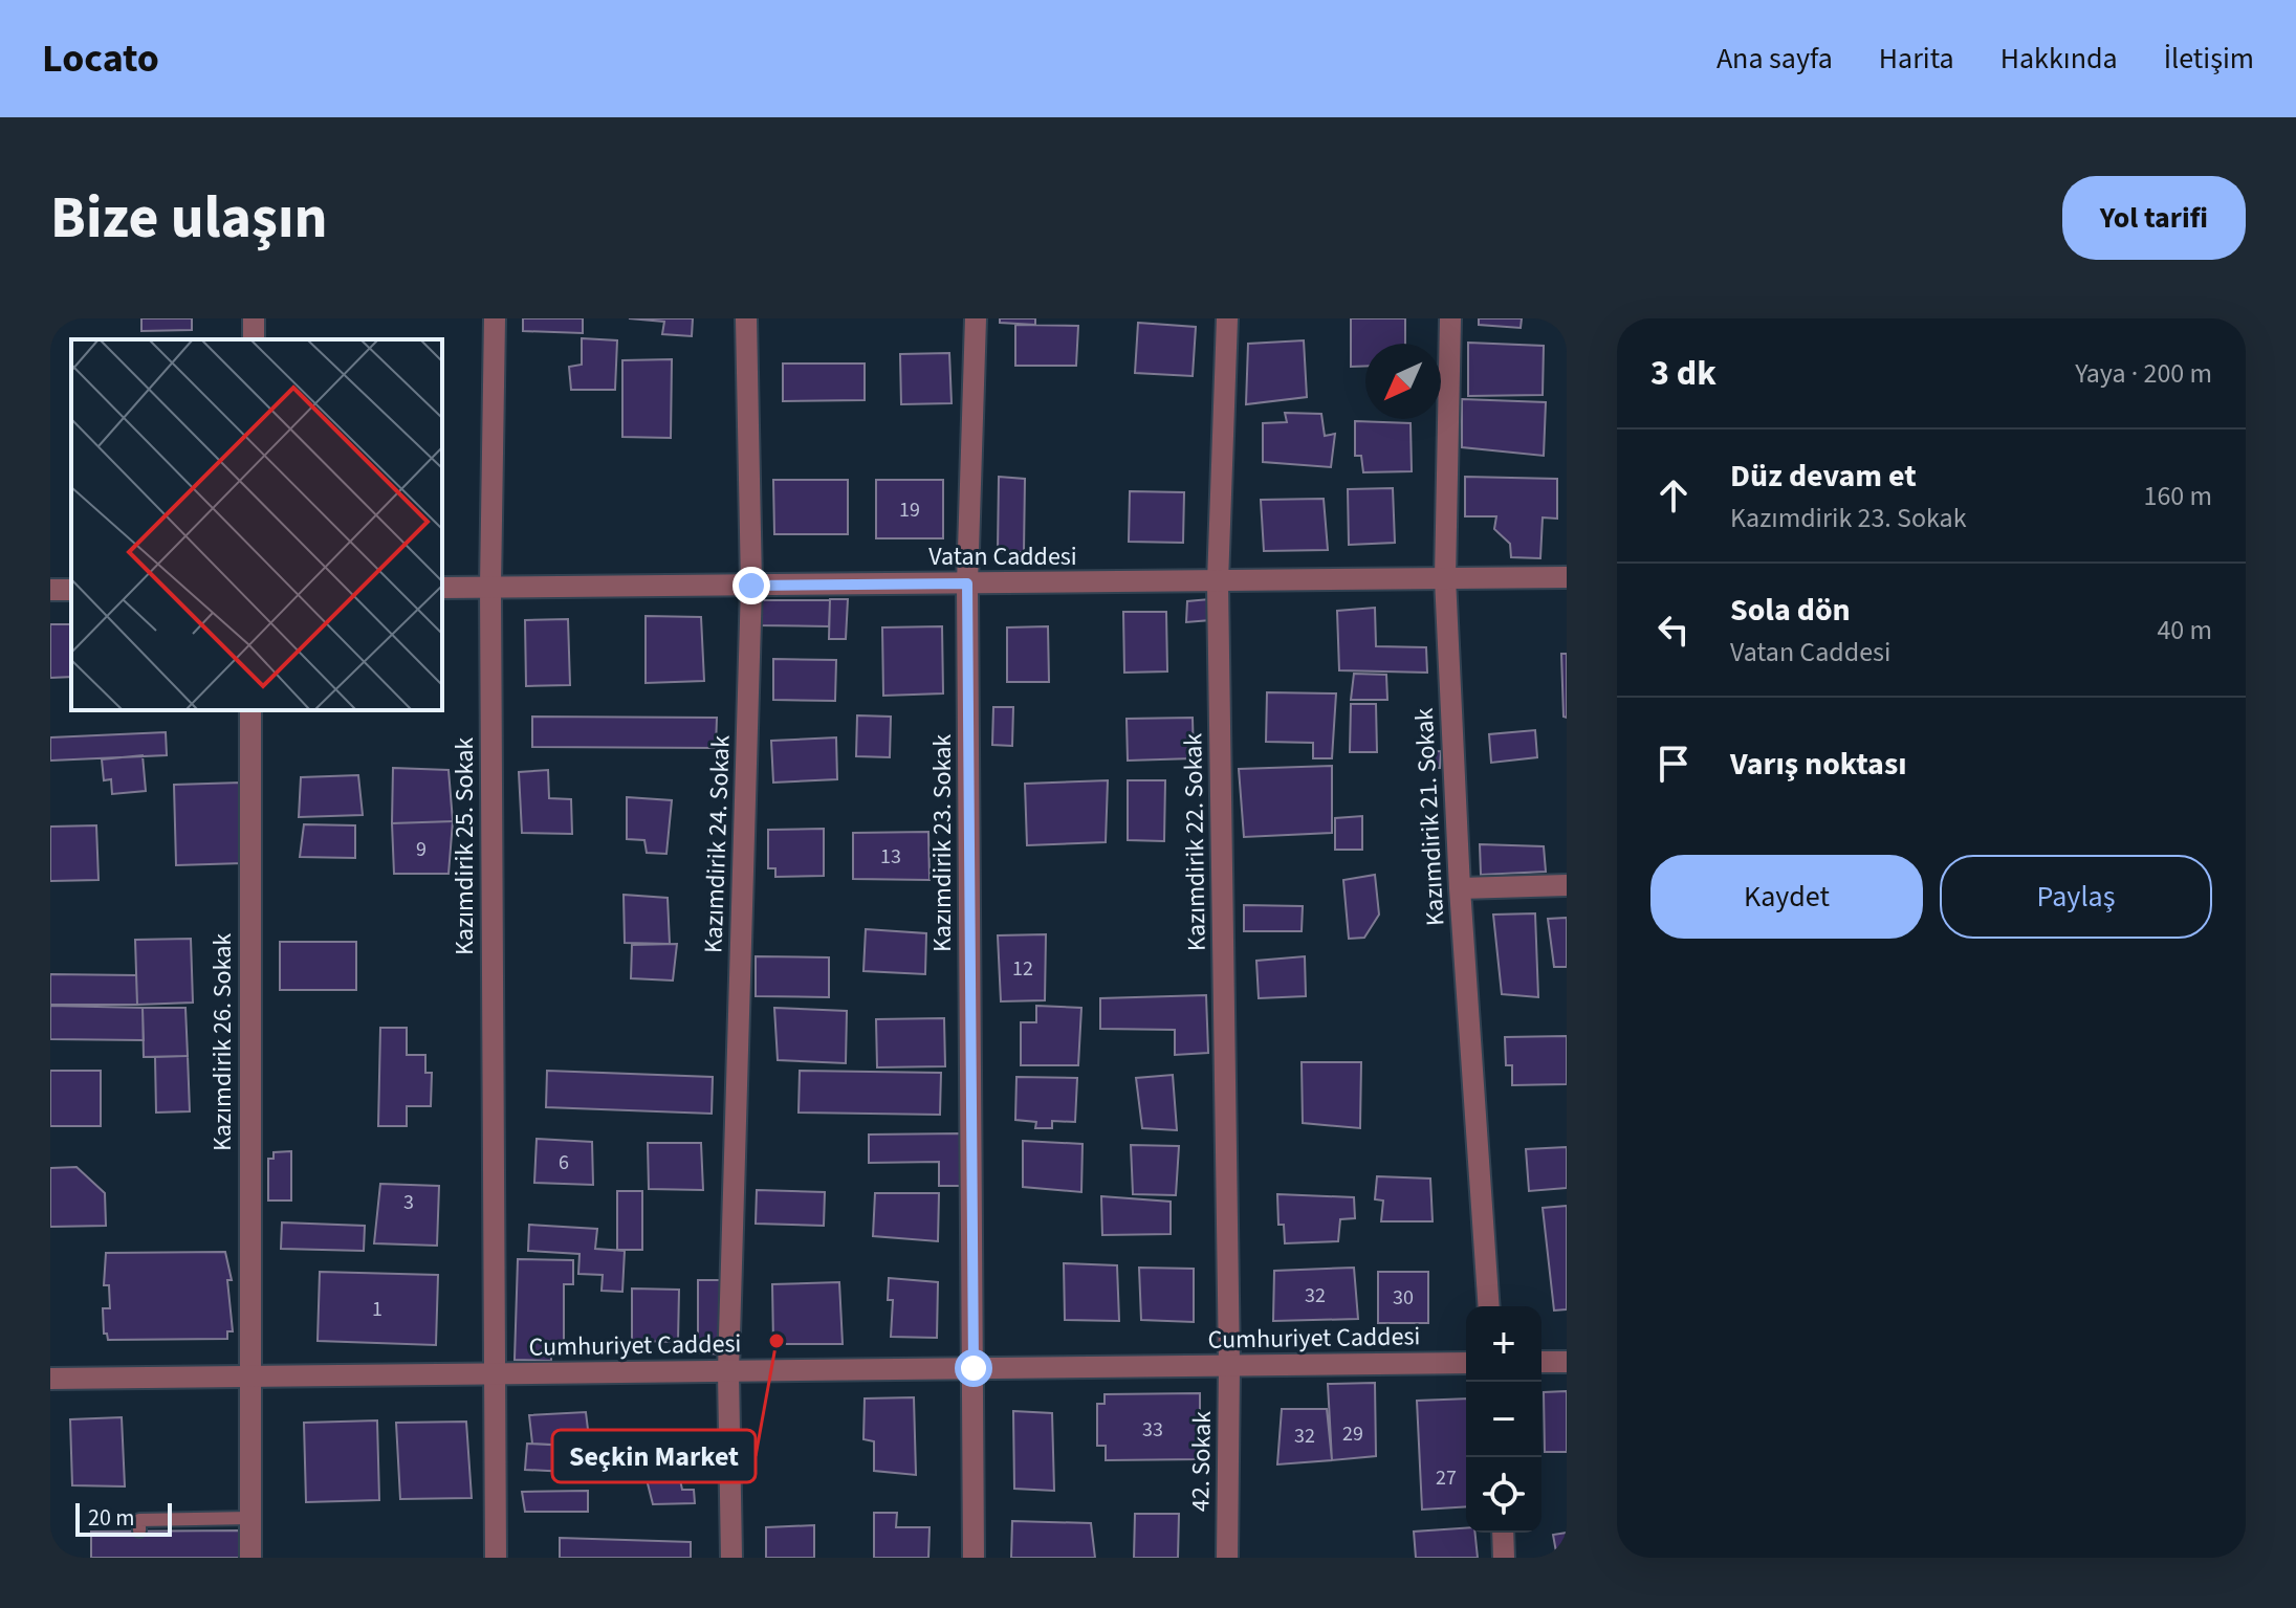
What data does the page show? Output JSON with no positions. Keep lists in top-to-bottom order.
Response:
{
  "streets": {
    "street": [
      "Vatan Caddesi",
      "Kazımdirik 21. Sokak",
      "Kazımdirik 22. Sokak",
      "Kazımdirik 23. Sokak",
      "Kazımdirik 24. Sokak",
      "Kazımdirik 25. Sokak",
      "Kazımdirik 26. Sokak",
      "Cumhuriyet Caddesi",
      "42. Sokak"
    ]
  },
  "crossings": [
    ["Vatan Caddesi", "Kazımdirik 21. Sokak"],
    ["Vatan Caddesi", "Kazımdirik 22. Sokak"],
    ["Vatan Caddesi", "Kazımdirik 23. Sokak"],
    ["Vatan Caddesi", "Kazımdirik 24. Sokak"],
    ["Vatan Caddesi", "Kazımdirik 25. Sokak"],
    ["Kazımdirik 22. Sokak", "Cumhuriyet Caddesi"],
    ["Kazımdirik 22. Sokak", "42. Sokak"],
    ["Kazımdirik 23. Sokak", "Cumhuriyet Caddesi"],
    ["Kazımdirik 24. Sokak", "Cumhuriyet Caddesi"],
    ["Kazımdirik 25. Sokak", "Cumhuriyet Caddesi"],
    ["Kazımdirik 26. Sokak", "Cumhuriyet Caddesi"],
    ["Cumhuriyet Caddesi", "42. Sokak"]
  ],
  "places": ["Seçkin Market"],
  "house_numbers": [
    "19",
    "9",
    "13",
    "12",
    "6",
    "3",
    "32",
    "30",
    "1",
    "33",
    "29",
    "32",
    "27"
  ],
  "scale_bar": "20 m",
  "north": "bottom left",
  "page": {
    "header": "Locato",
    "nav": [
      "Ana sayfa",
      "Harita",
      "Hakkında",
      "İletişim"
    ],
    "buttons": [
      "Yol tarifi",
      ["Kaydet", "Paylaş"]
    ],
    "title": "Bize ulaşın",
    "heading": ["3 dk", "Yaya · 200 m"],
    "list": [
      ["Düz devam et", "Kazımdirik 23. Sokak", "160 m"],
      ["Sola dön", "Vatan Caddesi", "40 m"],
      "Varış noktası"
    ],
    "map_buttons": ["+", "−"],
    "scale": "20 m"
  }
}
